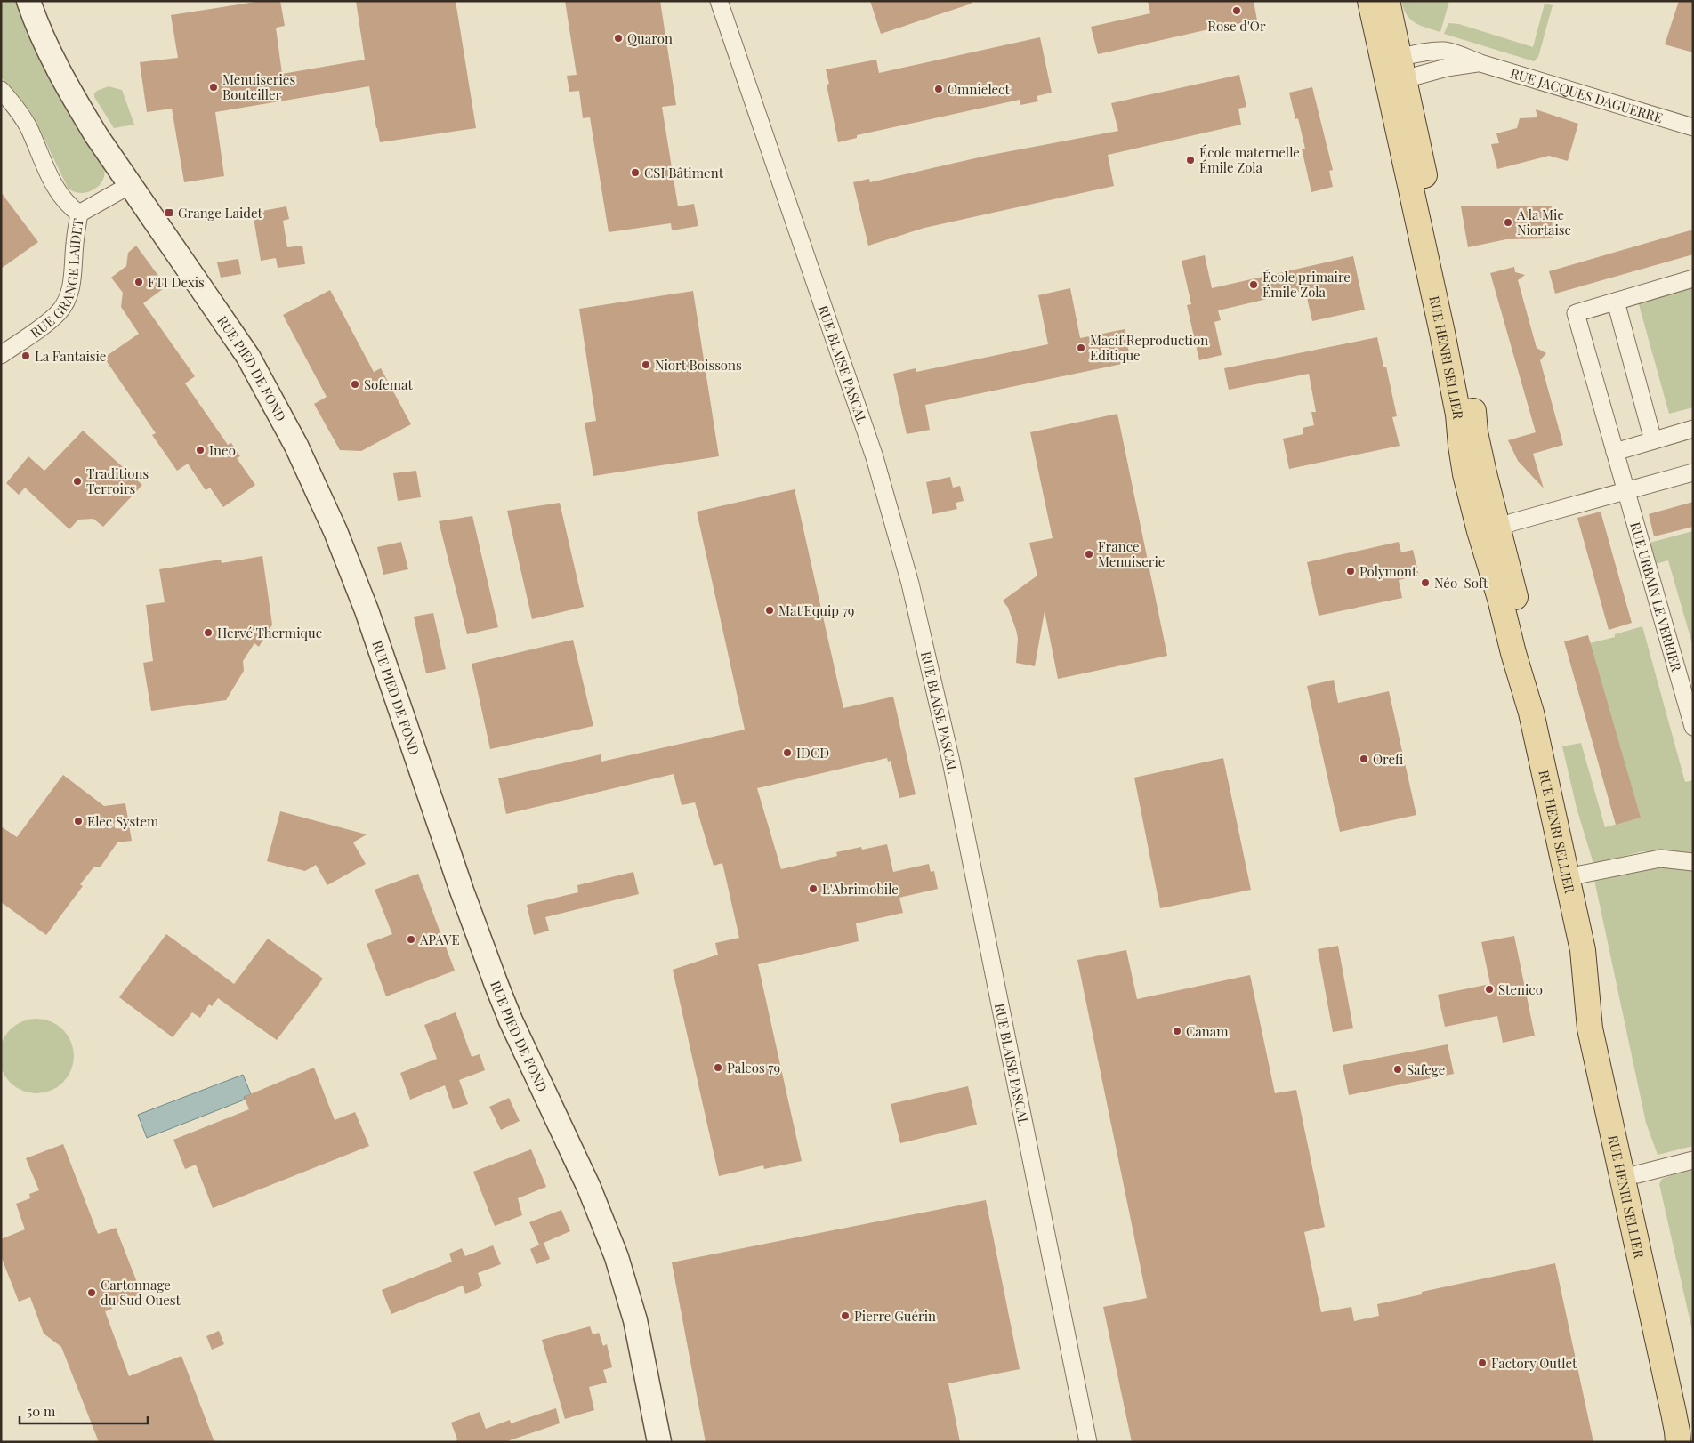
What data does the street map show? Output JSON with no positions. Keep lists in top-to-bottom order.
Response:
{
  "streets": {
    "main road": ["RUE HENRI SELLIER", "RUE PIED DE FOND"],
    "street": [
      "RUE JACQUES DAGUERRE",
      "RUE GRANGE LAIDET",
      "RUE BLAISE PASCAL",
      "RUE URBAIN LE VERRIER"
    ]
  },
  "crossings": [
    ["RUE JACQUES DAGUERRE", "RUE HENRI SELLIER"],
    ["RUE GRANGE LAIDET", "RUE PIED DE FOND"]
  ],
  "places": {
    "other": [
      "Rose d'Or",
      "Quaron",
      "Menuiseries Bouteiller",
      "Omnielect",
      "École maternelle Émile Zola",
      "CSI Bâtiment",
      "A la Mie Niortaise",
      "FTI Dexis",
      "École primaire Émile Zola",
      "Macif Reproduction Editique",
      "La Fantaisie",
      "Niort Boissons",
      "Sofemat",
      "Ineo",
      "Traditions Terroirs",
      "France Menuiserie",
      "Polymont",
      "Néo-Soft",
      "Mat'Equip 79",
      "Hervé Thermique",
      "IDCD",
      "Orefi",
      "Elec System",
      "L'Abrimobile",
      "APAVE",
      "Stenico",
      "Canam",
      "Paleos 79",
      "Safege",
      "Cartonnage du Sud Ouest",
      "Pierre Guérin",
      "Factory Outlet"
    ],
    "transit": ["Grange Laidet"]
  },
  "scale_bar": "50 m"
}
